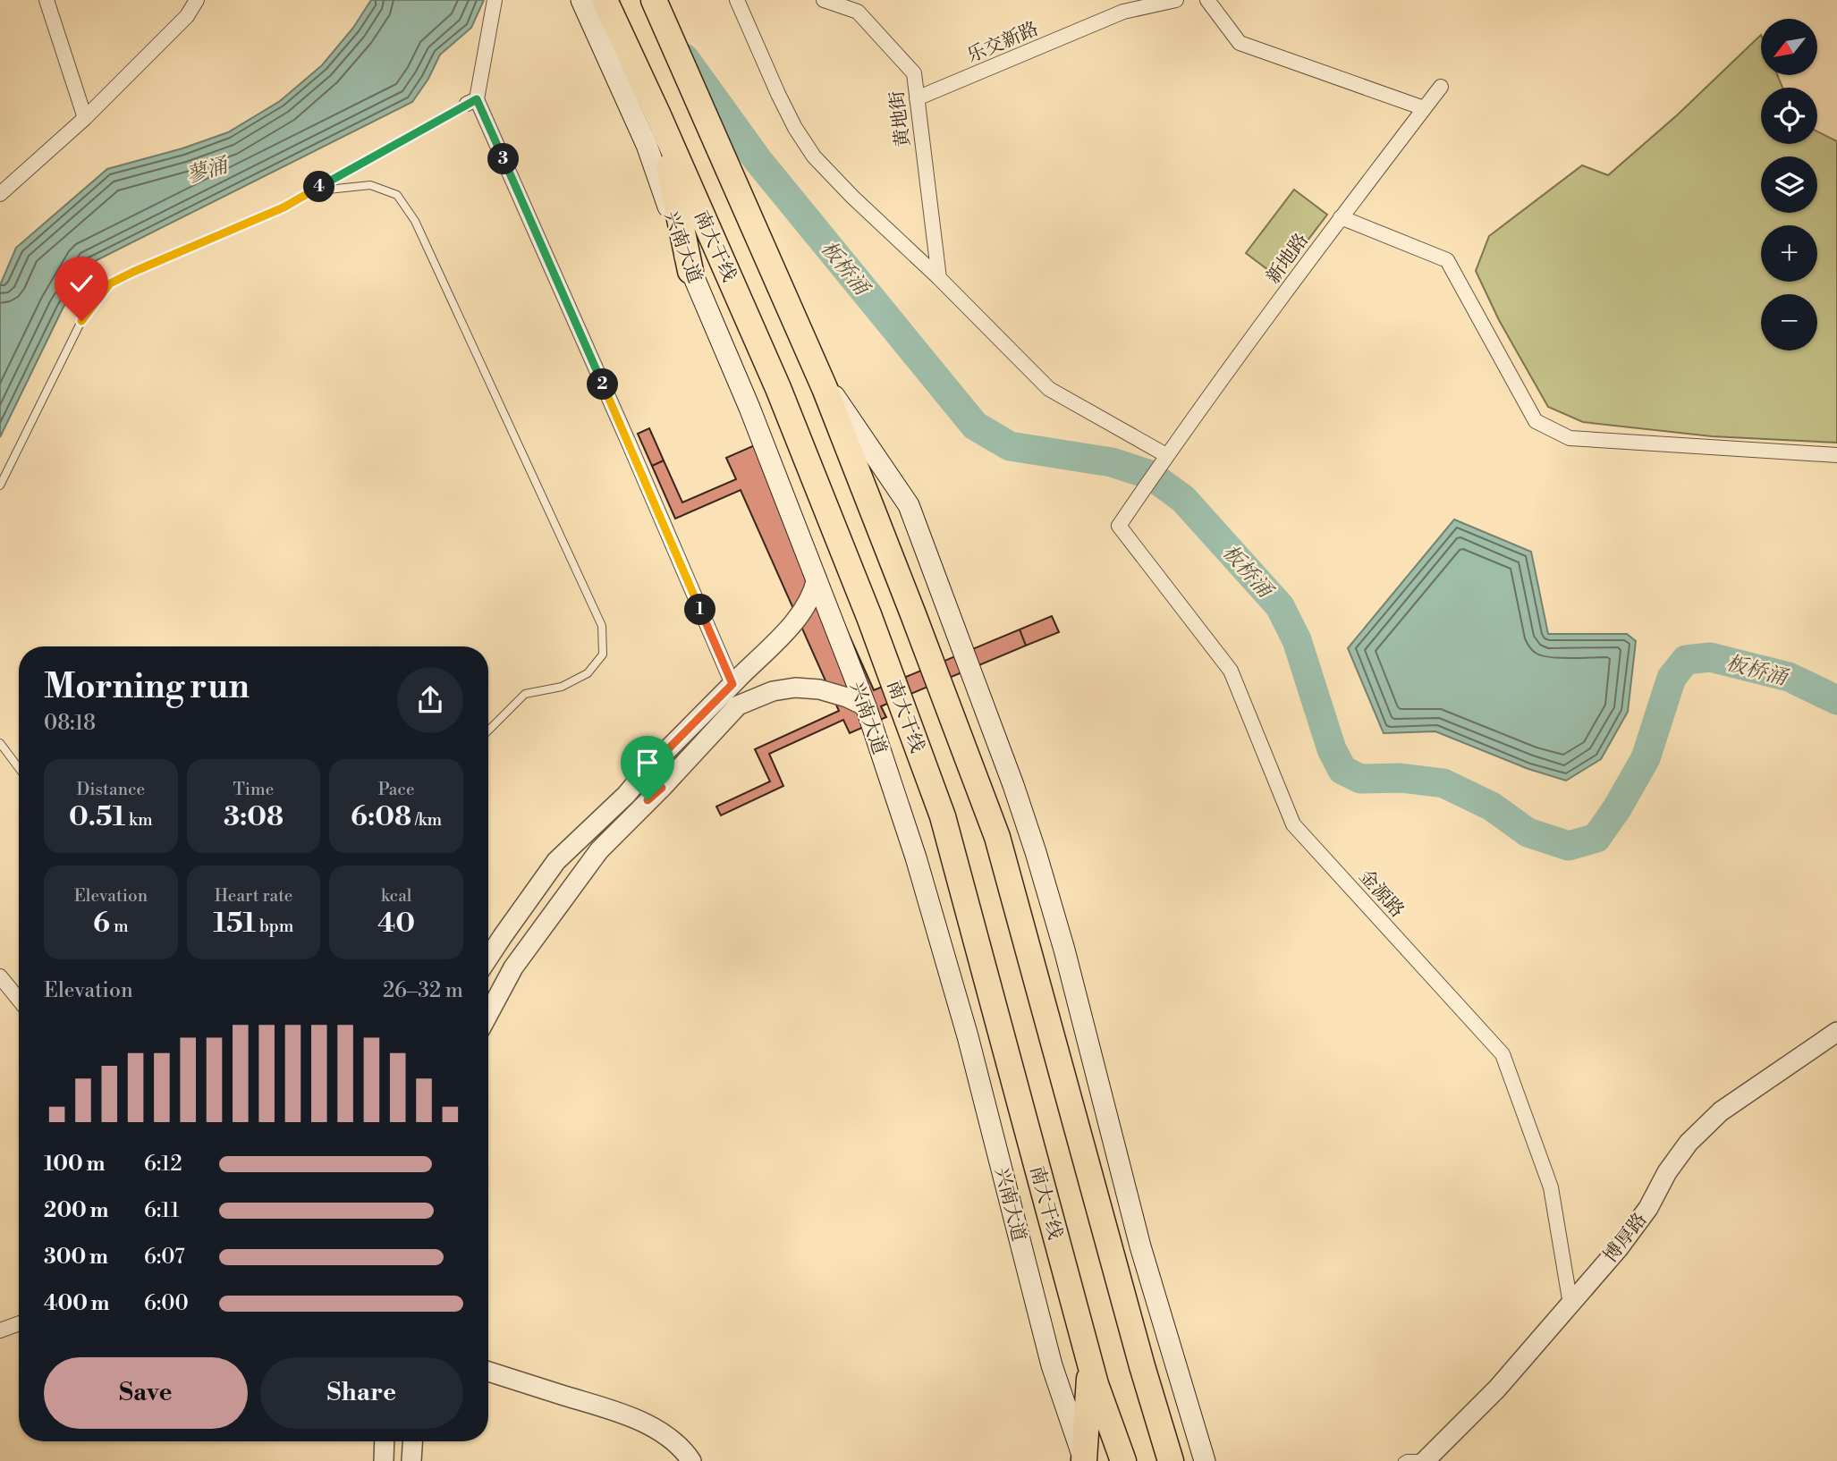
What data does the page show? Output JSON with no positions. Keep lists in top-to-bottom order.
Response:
{
  "streets": {
    "highway": ["南大干线"],
    "main road": ["兴南大道"],
    "street": [
      "乐交新路",
      "黄地街",
      "新地路",
      "金源路",
      "博厚路"
    ]
  },
  "crossings": [
    ["乐交新路", "黄地街"],
    ["新地路", "金源路"],
    ["金源路", "博厚路"]
  ],
  "water": ["蓼涌", "板桥涌"],
  "north": "bottom left",
  "page": {
    "map_buttons": ["+", "−"],
    "pins": [
      "3",
      "4",
      "2",
      "1"
    ],
    "heading": ["Morning run", "08:18"],
    "stats": [
      ["Distance", "0.51 km"],
      ["Time", "3:08"],
      ["Pace", "6:08 /km"],
      ["Elevation", "6 m"],
      ["Heart rate", "151 bpm"],
      ["kcal", "40"]
    ],
    "chart": ["Elevation", "26–32 m"],
    "list": [
      {
        "name": "100 m",
        "note": "6:12"
      },
      {
        "name": "200 m",
        "note": "6:11"
      },
      {
        "name": "300 m",
        "note": "6:07"
      },
      {
        "name": "400 m",
        "note": "6:00"
      }
    ],
    "buttons": ["Save", "Share"]
  }
}
